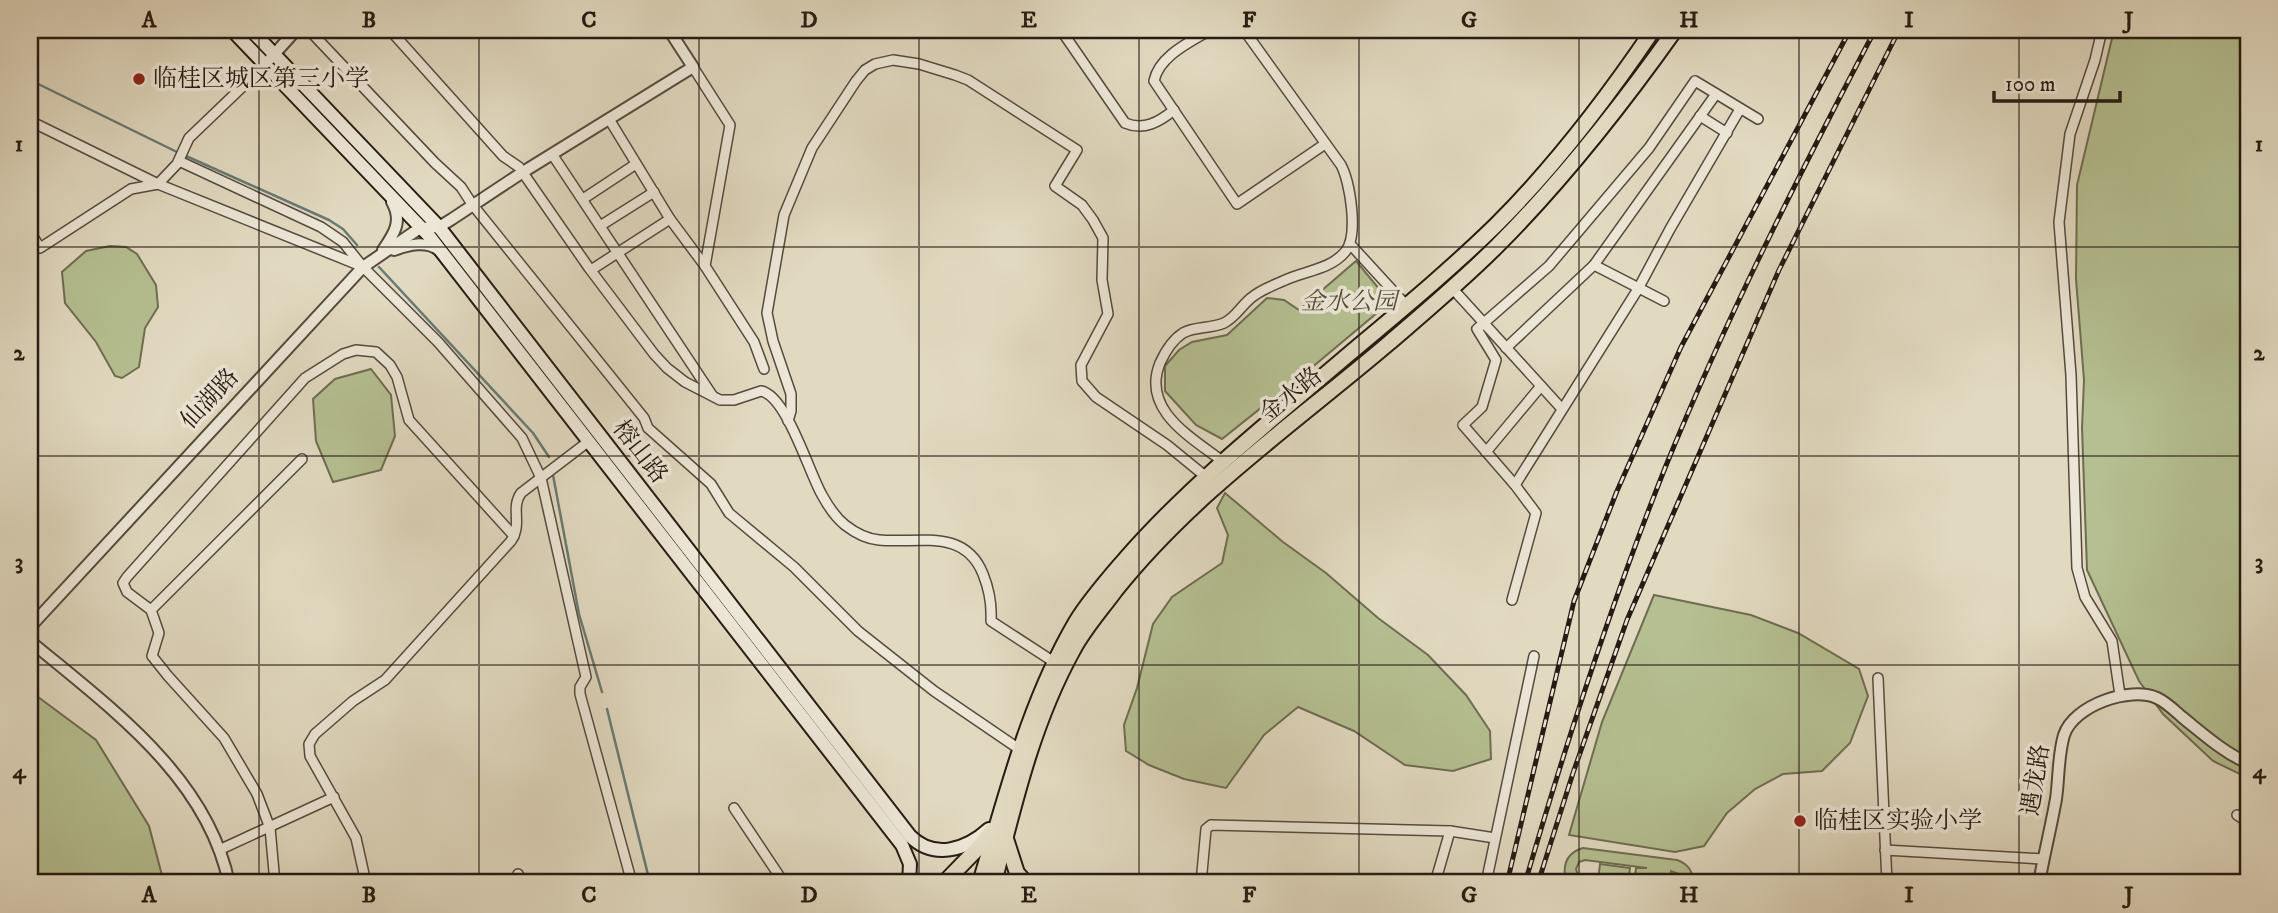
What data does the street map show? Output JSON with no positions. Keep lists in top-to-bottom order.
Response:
{
  "streets": {
    "main road": ["金水路", "榕山路"],
    "street": ["仙湖路", "遇龙路"]
  },
  "crossings": [
    ["金水路", "榕山路"],
    ["仙湖路", "榕山路"]
  ],
  "parks": ["金水公园"],
  "places": ["临桂区城区第三小学", "临桂区实验小学"],
  "scale_bar": "100 m",
  "grid": {
    "columns": [
      "A",
      "B",
      "C",
      "D",
      "E",
      "F",
      "G",
      "H",
      "I",
      "J"
    ],
    "rows": [
      "1",
      "2",
      "3",
      "4"
    ]
  }
}
